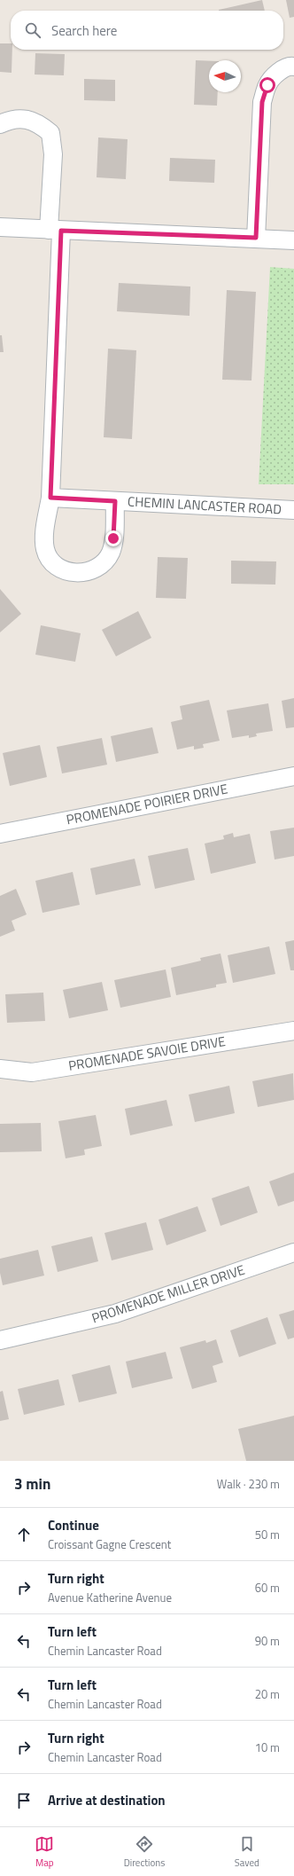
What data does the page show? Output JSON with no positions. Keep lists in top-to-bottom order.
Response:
{
  "streets": {
    "street": [
      "CHEMIN LANCASTER ROAD",
      "PROMENADE POIRIER DRIVE",
      "PROMENADE SAVOIE DRIVE",
      "PROMENADE MILLER DRIVE"
    ]
  },
  "north": "left",
  "page": {
    "search": "Search here",
    "heading": ["3 min", "Walk · 230 m"],
    "list": [
      ["Continue", "Croissant Gagne Crescent", "50 m"],
      ["Turn right", "Avenue Katherine Avenue", "60 m"],
      ["Turn left", "Chemin Lancaster Road", "90 m"],
      ["Turn left", "Chemin Lancaster Road", "20 m"],
      ["Turn right", "Chemin Lancaster Road", "10 m"],
      "Arrive at destination"
    ],
    "nav": ["Map", "Directions", "Saved"]
  }
}
